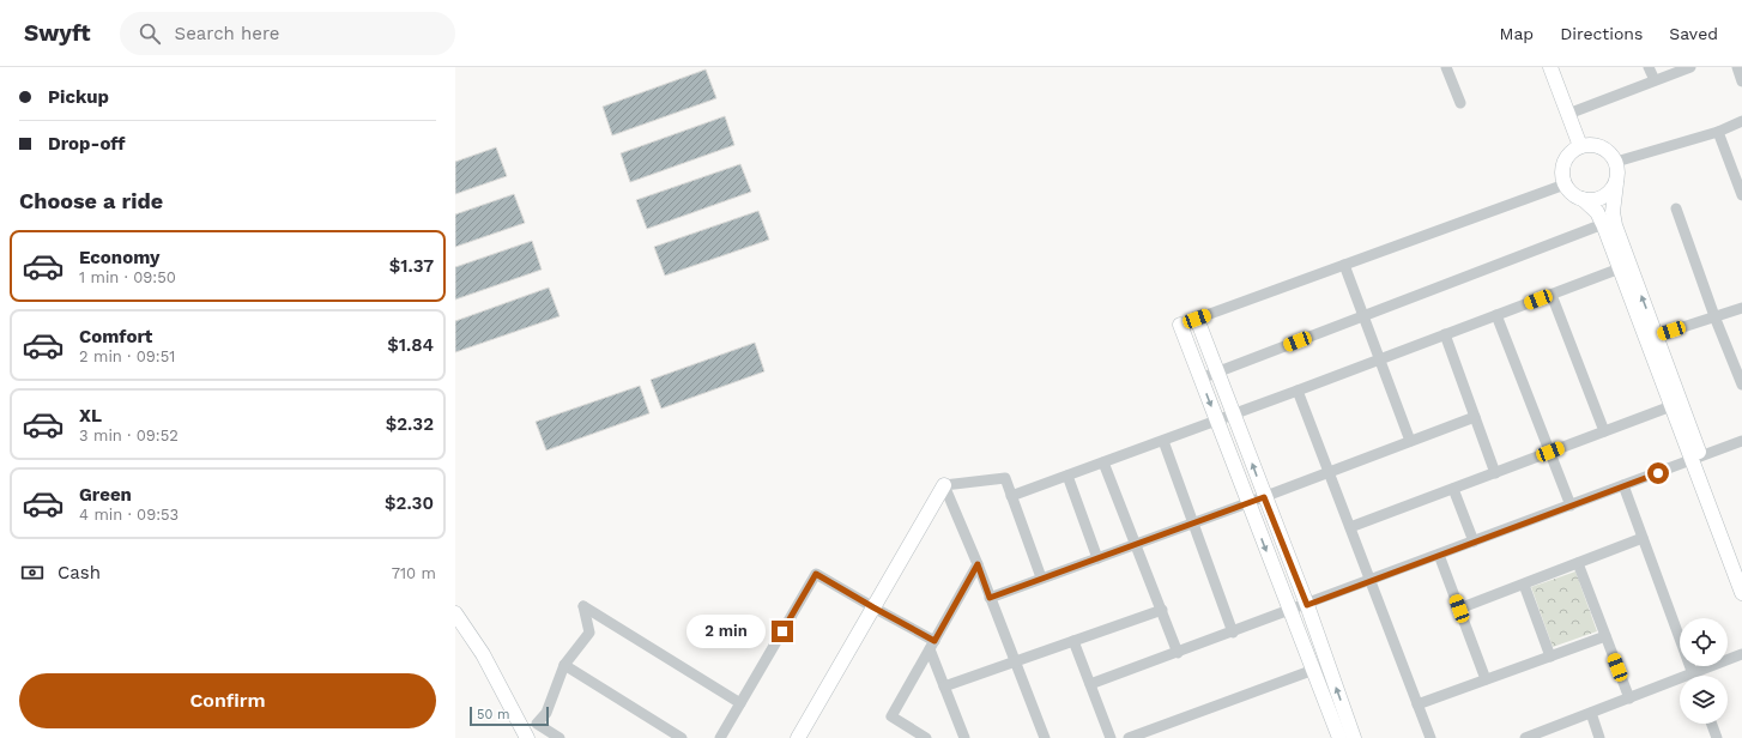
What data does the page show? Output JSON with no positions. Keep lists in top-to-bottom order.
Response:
{
  "scale_bar": "50 m",
  "page": {
    "header": "Swyft",
    "search": "Search here",
    "nav": ["Map", "Directions", "Saved"],
    "banner": ["Pickup", "Drop-off"],
    "heading": "Choose a ride",
    "list": [
      {
        "name": "Economy",
        "note": "1 min · 09:50",
        "value": "$1.37"
      },
      {
        "name": "Comfort",
        "note": "2 min · 09:51",
        "value": "$1.84"
      },
      {
        "name": "XL",
        "note": "3 min · 09:52",
        "value": "$2.32"
      },
      {
        "name": "Green",
        "note": "4 min · 09:53",
        "value": "$2.30"
      }
    ],
    "pay": ["Cash", "710 m"],
    "bubble": "2 min",
    "buttons": "Confirm",
    "scale": "50 m"
  }
}
